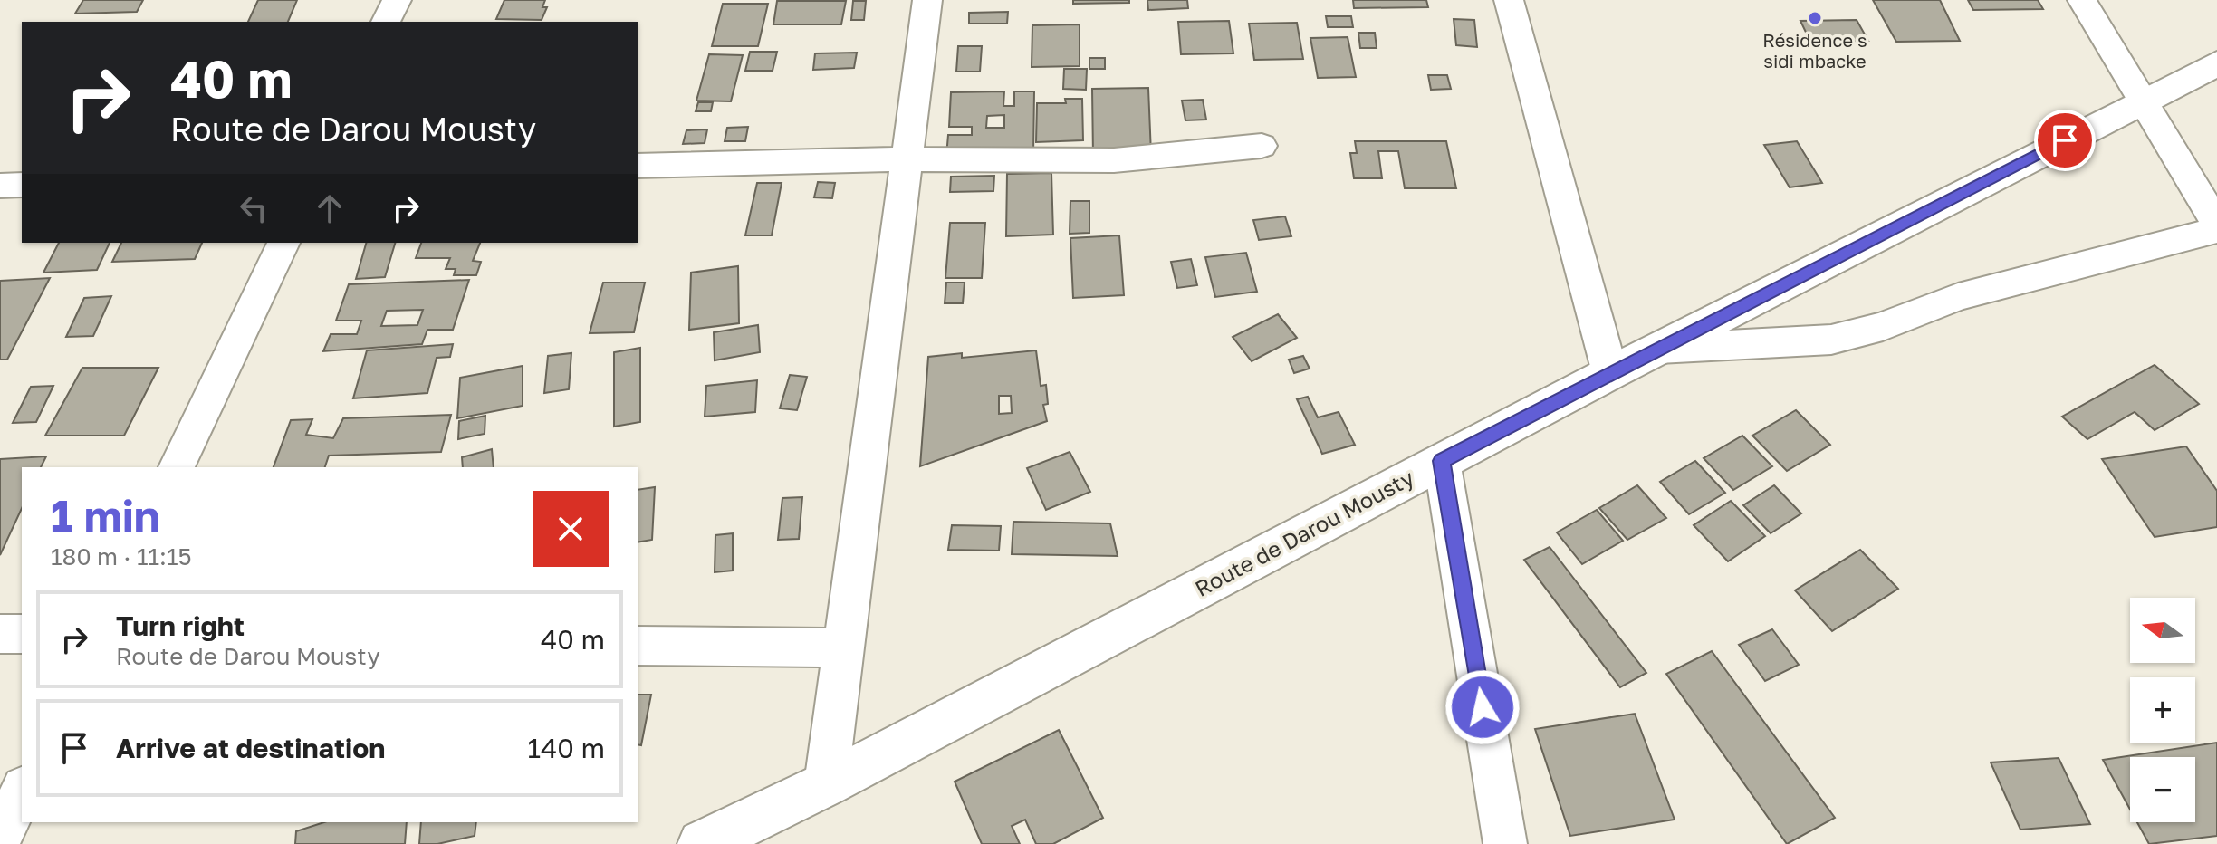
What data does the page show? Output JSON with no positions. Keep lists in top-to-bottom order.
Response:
{
  "streets": {
    "main road": ["Route de Darou Mousty"]
  },
  "places": ["Résidence s sidi mbacke"],
  "north": "left",
  "page": {
    "turn": ["40 m", "Route de Darou Mousty"],
    "heading": ["1 min", "180 m · 11:15"],
    "list": [
      {
        "name": "Turn right",
        "note": "Route de Darou Mousty",
        "value": "40 m"
      },
      {
        "name": "Arrive at destination",
        "value": "140 m"
      }
    ],
    "map_buttons": ["+", "−"]
  }
}
